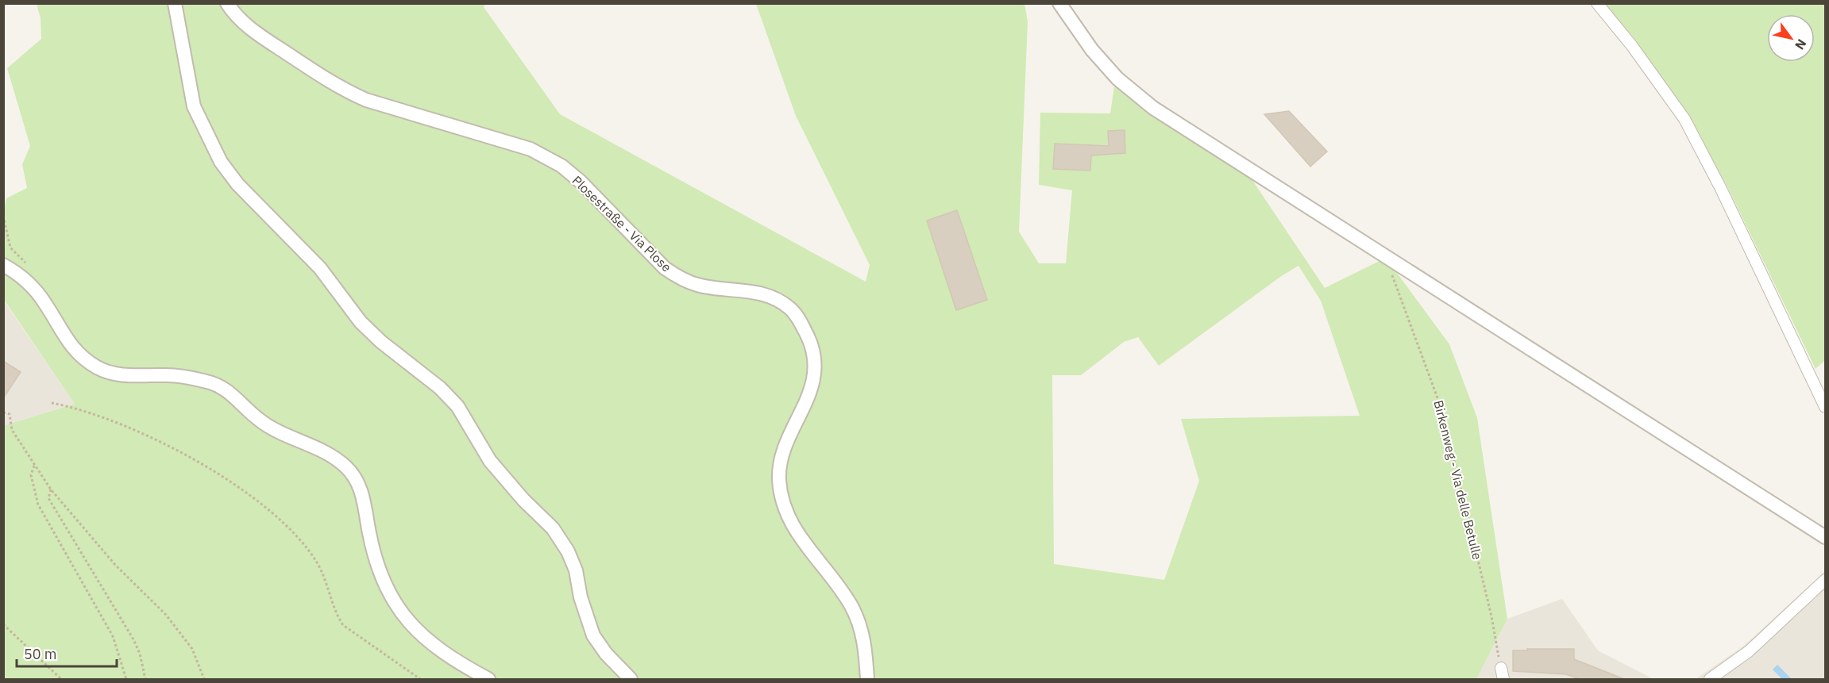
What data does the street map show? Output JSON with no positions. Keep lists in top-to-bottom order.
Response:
{
  "streets": {
    "street": ["Plosestraße - Via Plose"],
    "path": ["Birkenweg - Via delle Betulle"]
  },
  "scale_bar": "50 m",
  "north": "bottom right"
}
